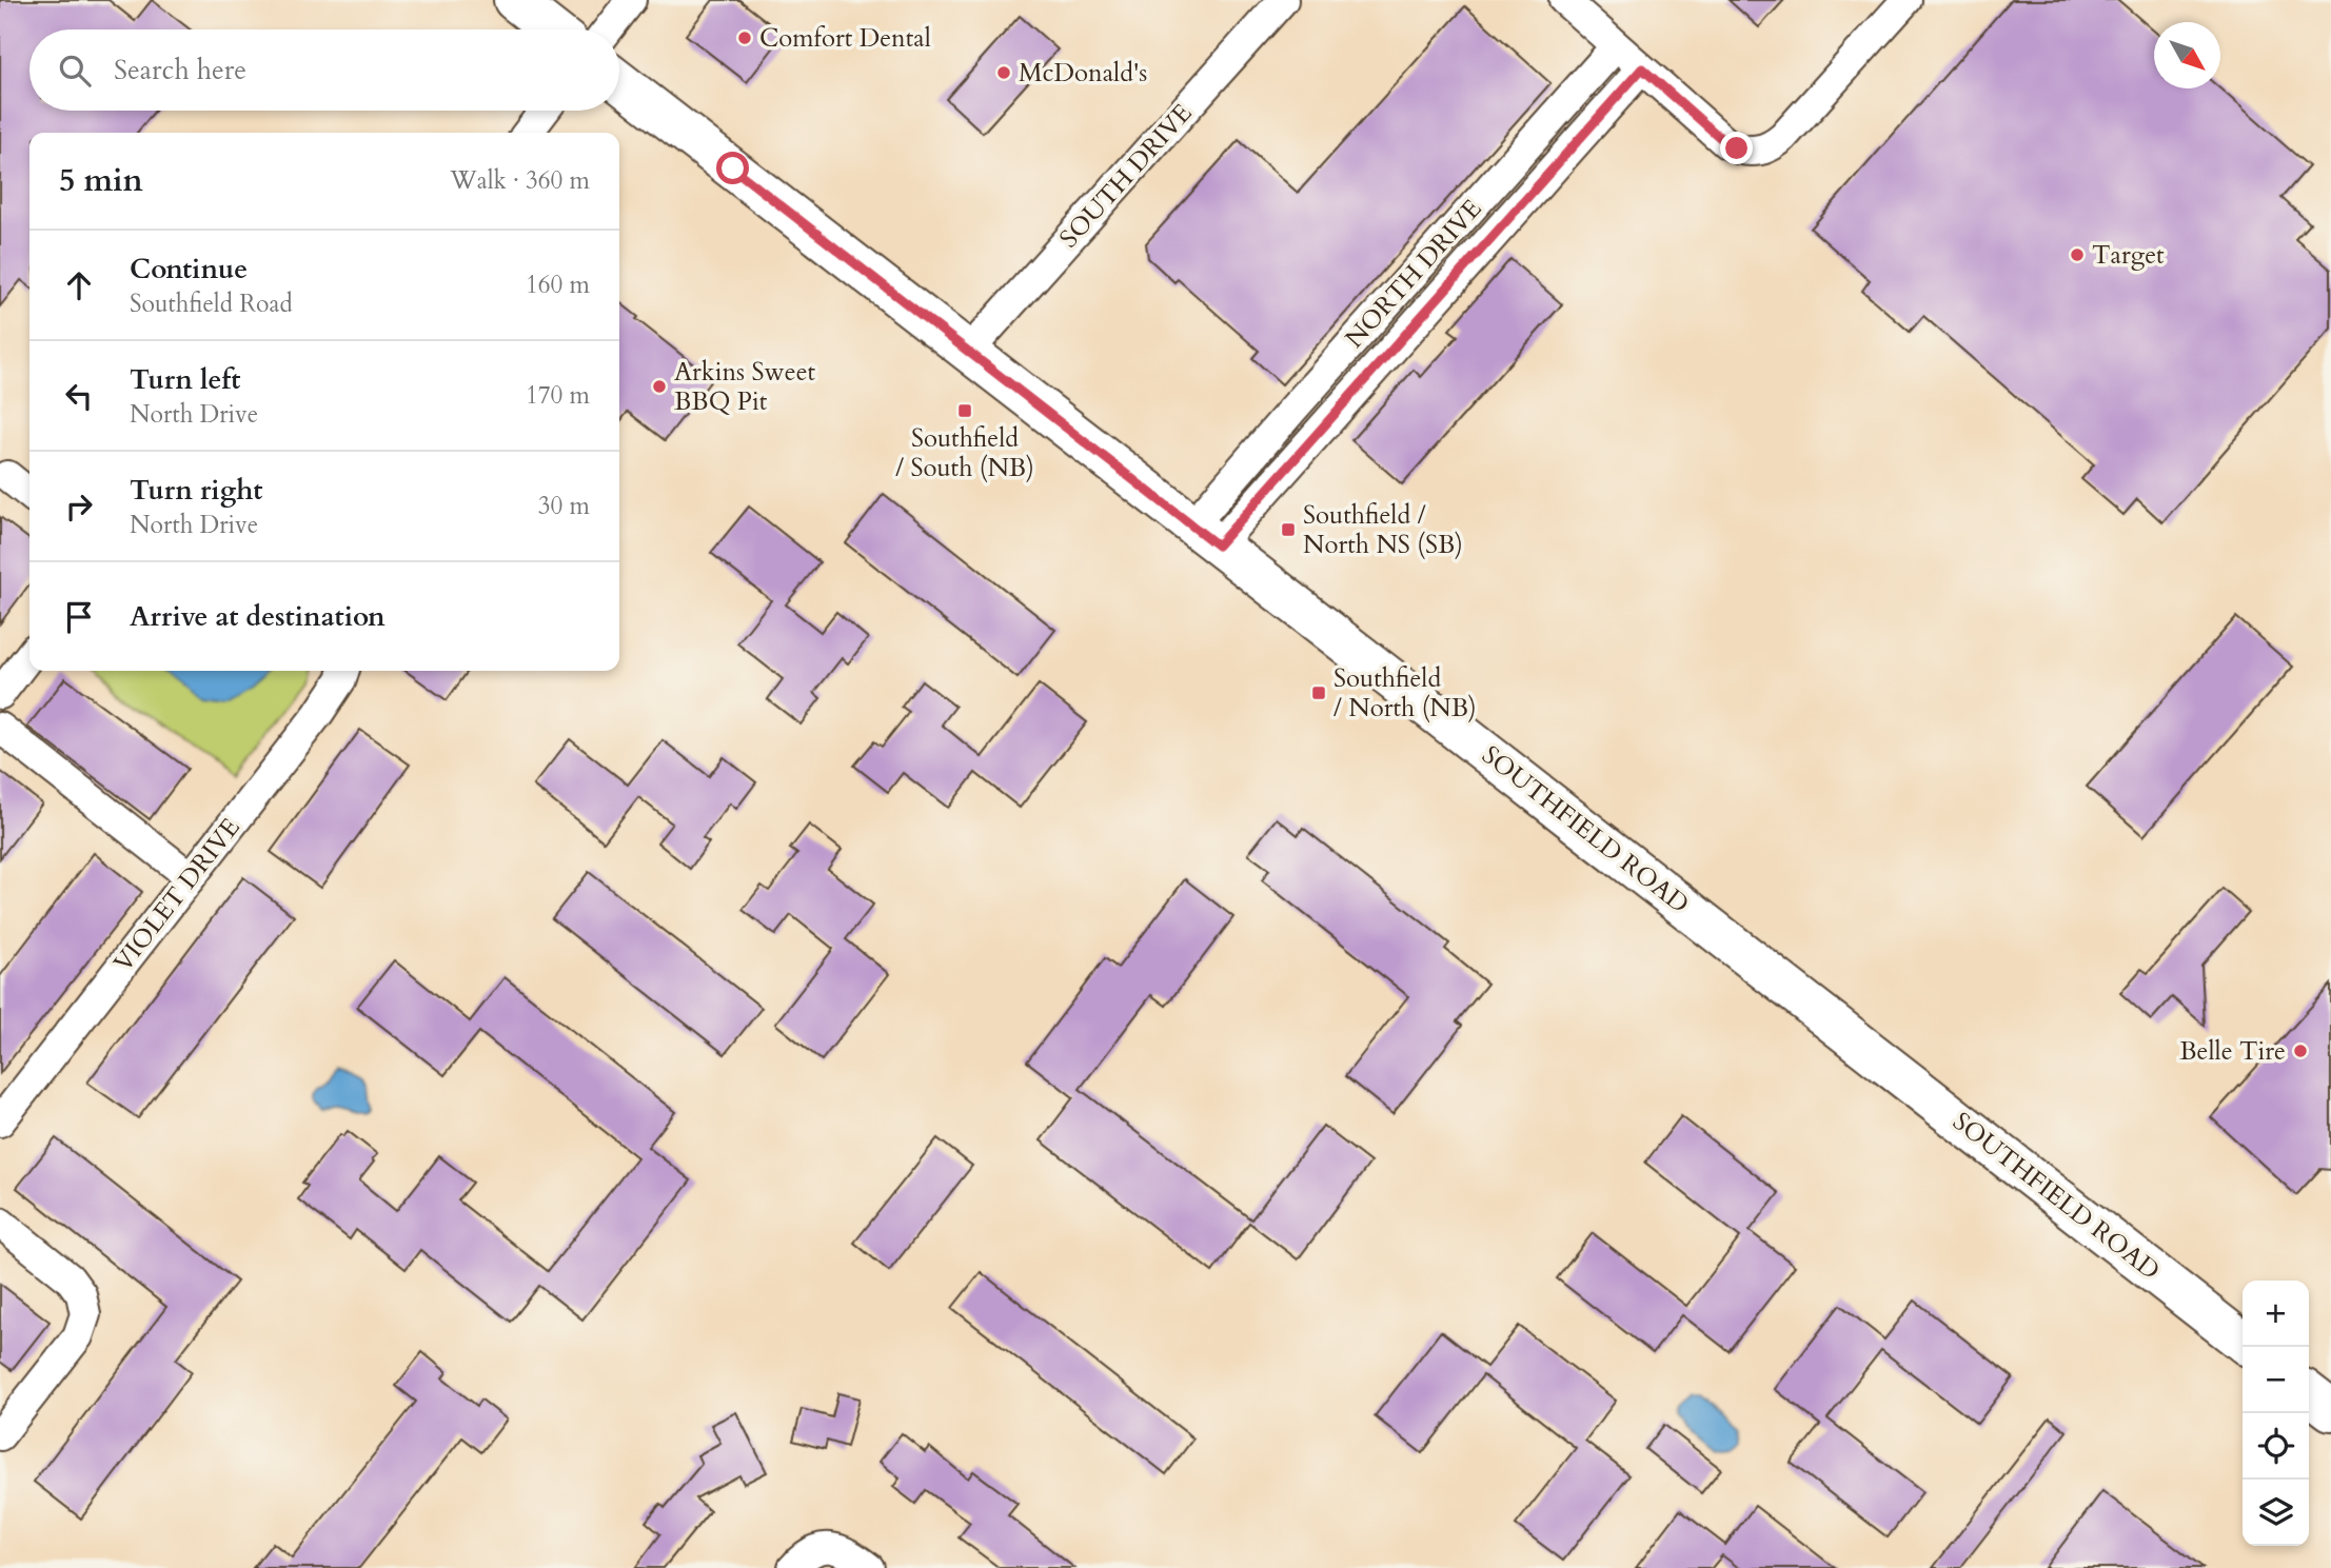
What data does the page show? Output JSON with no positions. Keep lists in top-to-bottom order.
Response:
{
  "streets": {
    "main road": ["SOUTHFIELD ROAD"],
    "street": ["SOUTH DRIVE", "NORTH DRIVE", "VIOLET DRIVE"]
  },
  "crossings": [
    ["SOUTH DRIVE", "SOUTHFIELD ROAD"],
    ["NORTH DRIVE", "SOUTHFIELD ROAD"]
  ],
  "places": {
    "other": [
      "Comfort Dental",
      "McDonald's",
      "Target",
      "Arkins Sweet BBQ Pit",
      "Belle Tire"
    ],
    "transit": ["Southfield / South (NB)", "Southfield / North NS (SB)", "Southfield / North (NB)"]
  },
  "north": "bottom right",
  "page": {
    "search": "Search here",
    "heading": ["5 min", "Walk · 360 m"],
    "list": [
      ["Continue", "Southfield Road", "160 m"],
      ["Turn left", "North Drive", "170 m"],
      ["Turn right", "North Drive", "30 m"],
      "Arrive at destination"
    ],
    "map_buttons": ["+", "−"]
  }
}
